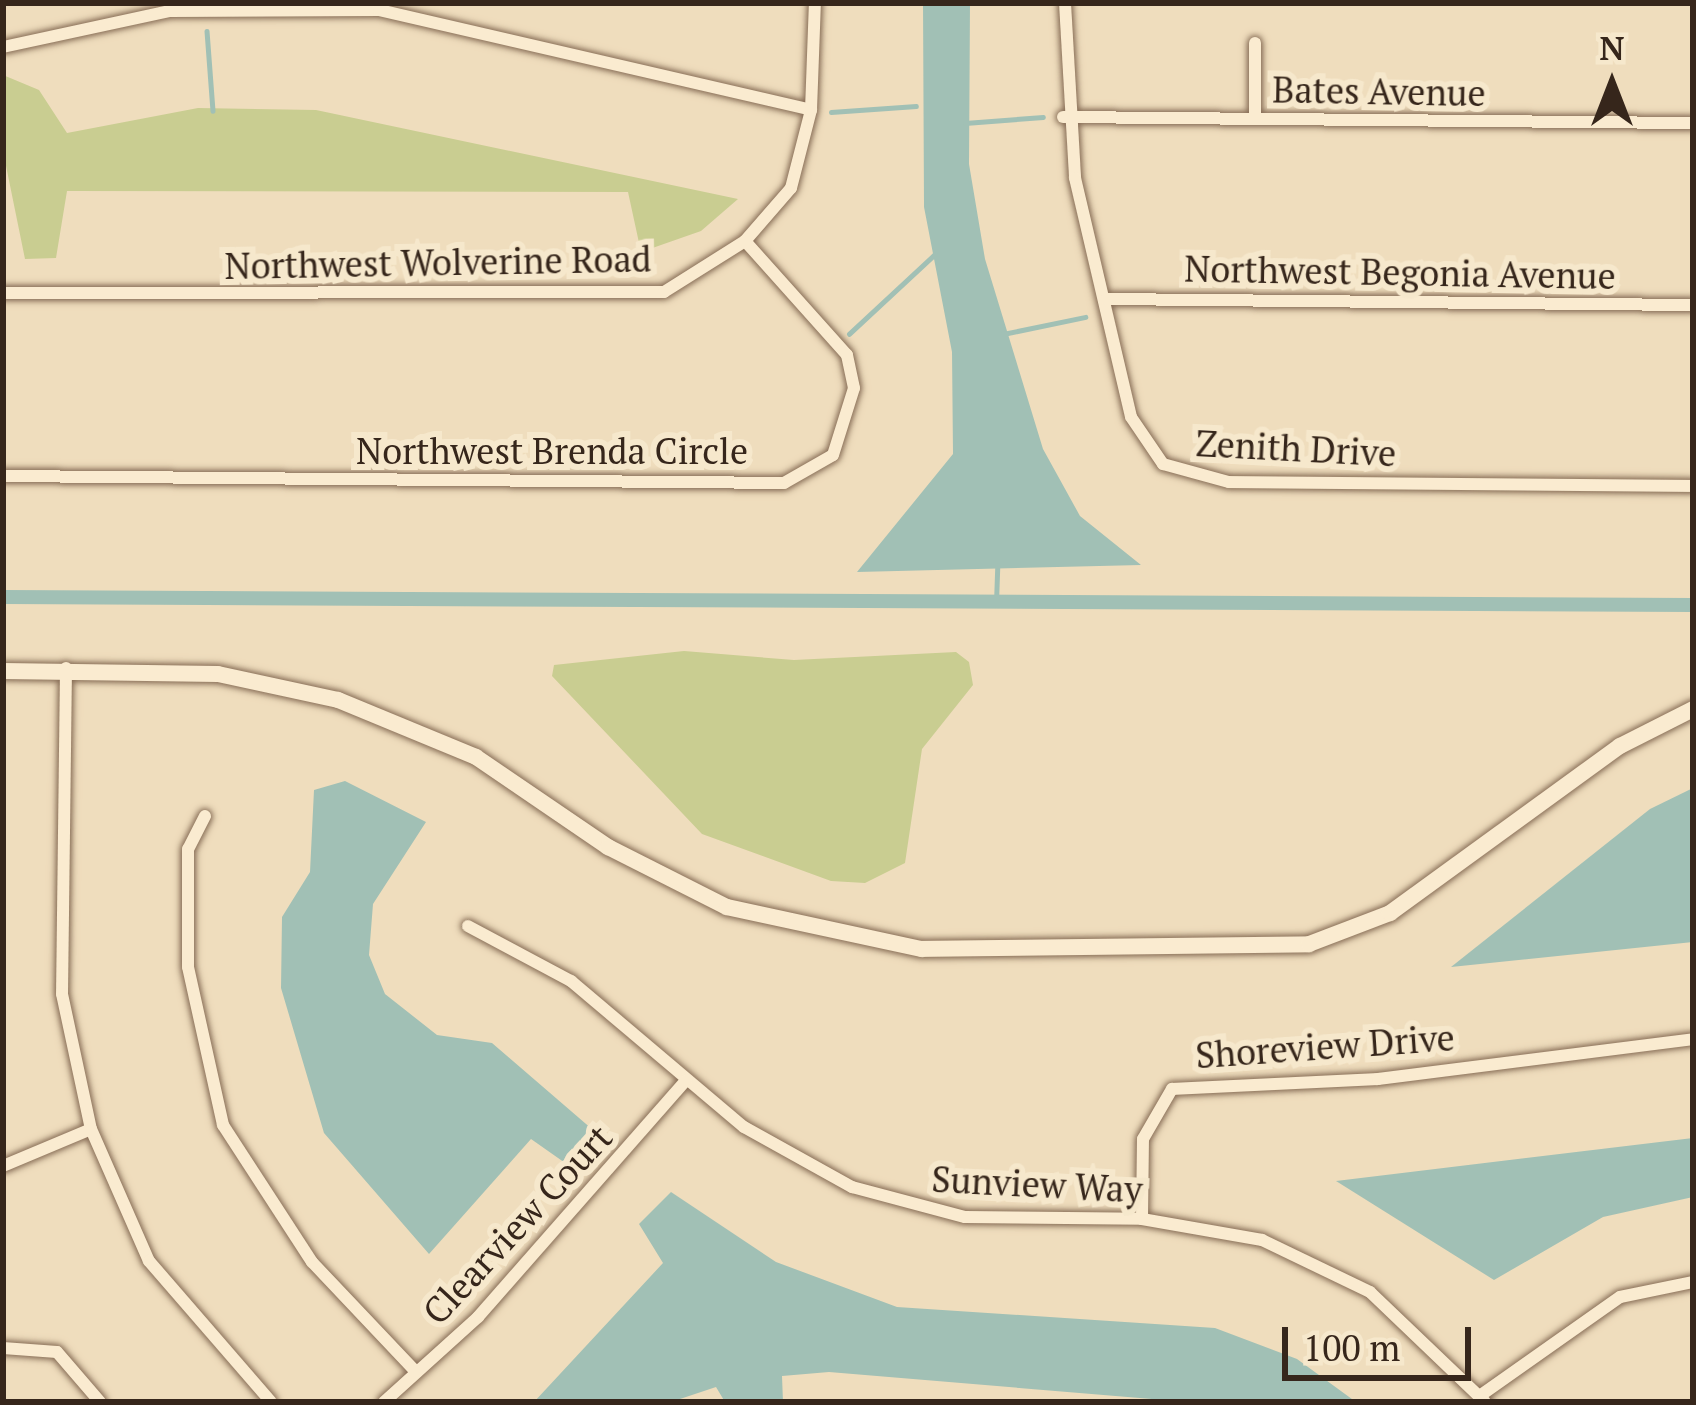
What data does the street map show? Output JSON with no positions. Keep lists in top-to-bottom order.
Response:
{
  "streets": {
    "street": [
      "Bates Avenue",
      "Northwest Wolverine Road",
      "Northwest Begonia Avenue",
      "Zenith Drive",
      "Northwest Brenda Circle",
      "Shoreview Drive",
      "Sunview Way",
      "Clearview Court"
    ]
  },
  "crossings": [
    ["Bates Avenue", "Zenith Drive"],
    ["Northwest Wolverine Road", "Northwest Brenda Circle"],
    ["Northwest Begonia Avenue", "Zenith Drive"],
    ["Shoreview Drive", "Sunview Way"],
    ["Sunview Way", "Clearview Court"]
  ],
  "scale_bar": "100 m",
  "north": "top"
}
